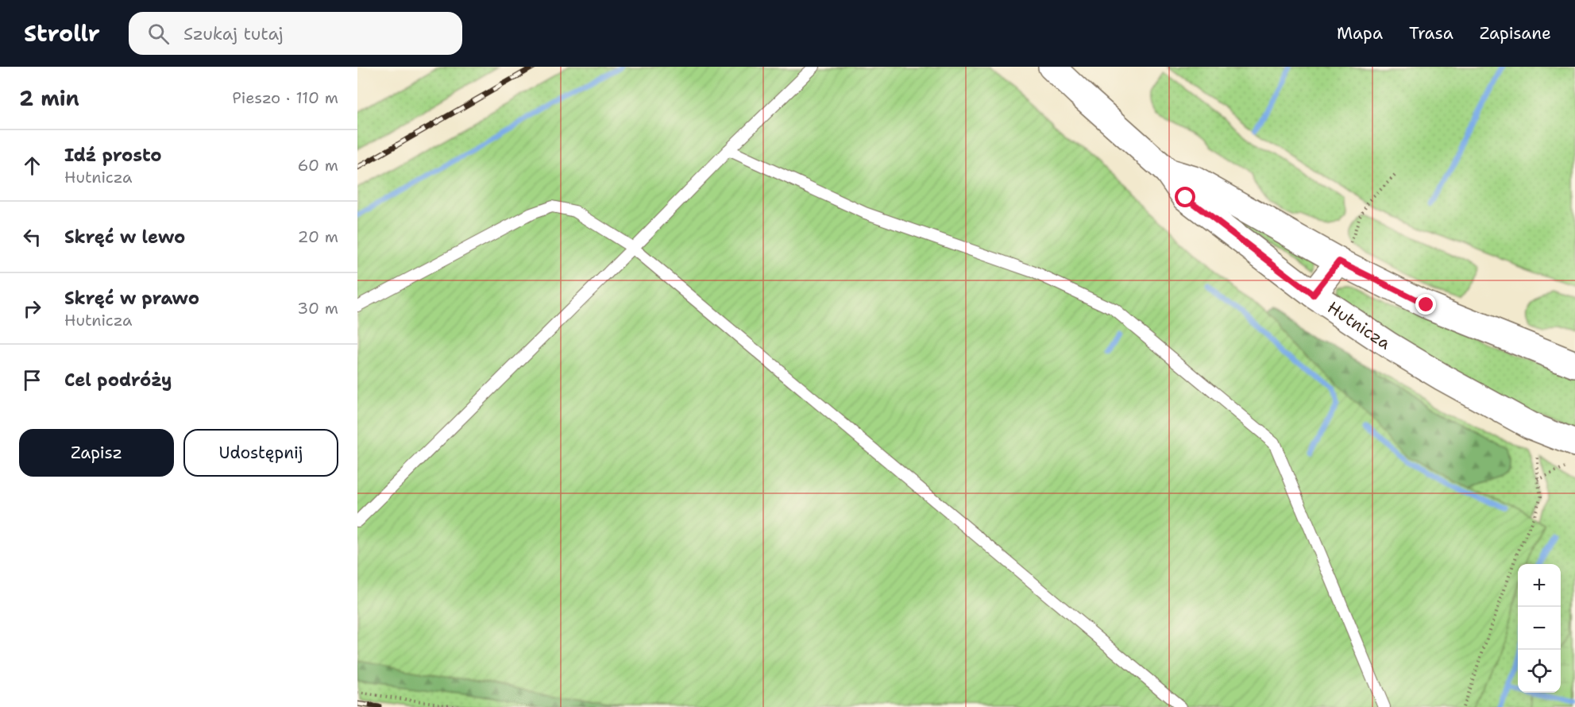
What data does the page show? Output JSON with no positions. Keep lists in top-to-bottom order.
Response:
{
  "streets": {
    "main road": ["Hutnicza"]
  },
  "page": {
    "header": "Strollr",
    "search": "Szukaj tutaj",
    "nav": ["Mapa", "Trasa", "Zapisane"],
    "heading": ["2 min", "Pieszo · 110 m"],
    "list": [
      ["Idź prosto", "Hutnicza", "60 m"],
      ["Skręć w lewo", "20 m"],
      ["Skręć w prawo", "Hutnicza", "30 m"],
      "Cel podróży"
    ],
    "buttons": ["Zapisz", "Udostępnij"],
    "map_buttons": ["+", "−"]
  }
}
